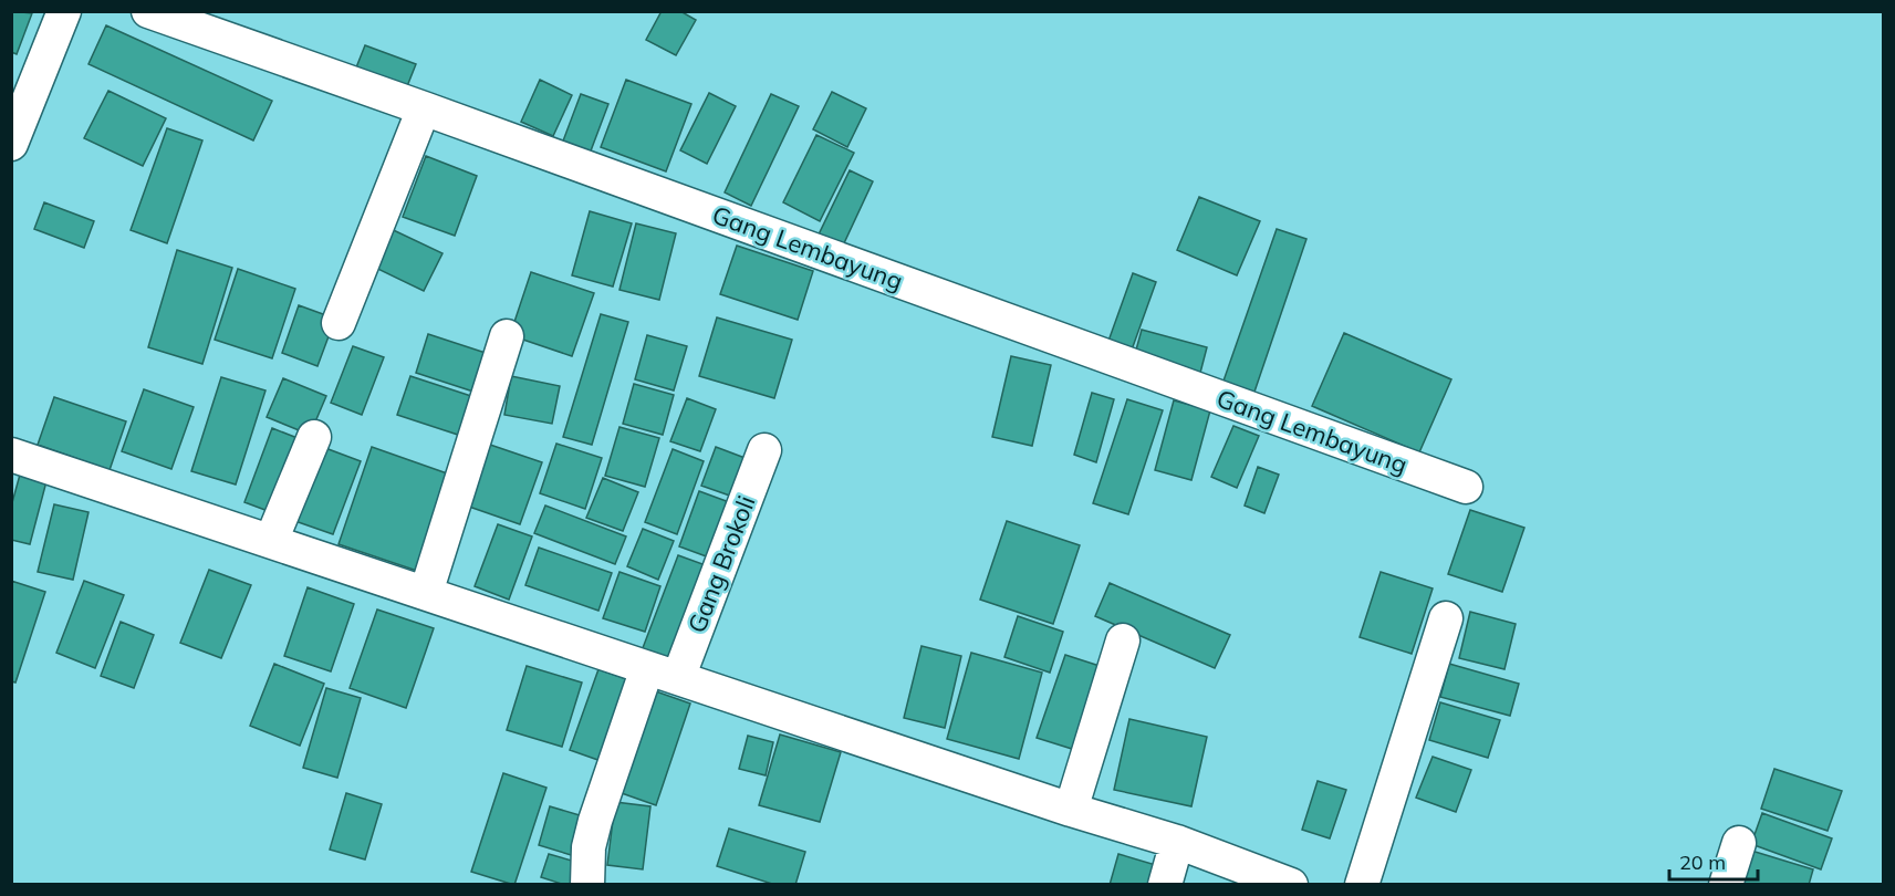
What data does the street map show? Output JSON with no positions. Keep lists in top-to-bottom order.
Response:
{
  "streets": {
    "street": ["Gang Lembayung", "Gang Brokoli"]
  },
  "scale_bar": "20 m"
}
